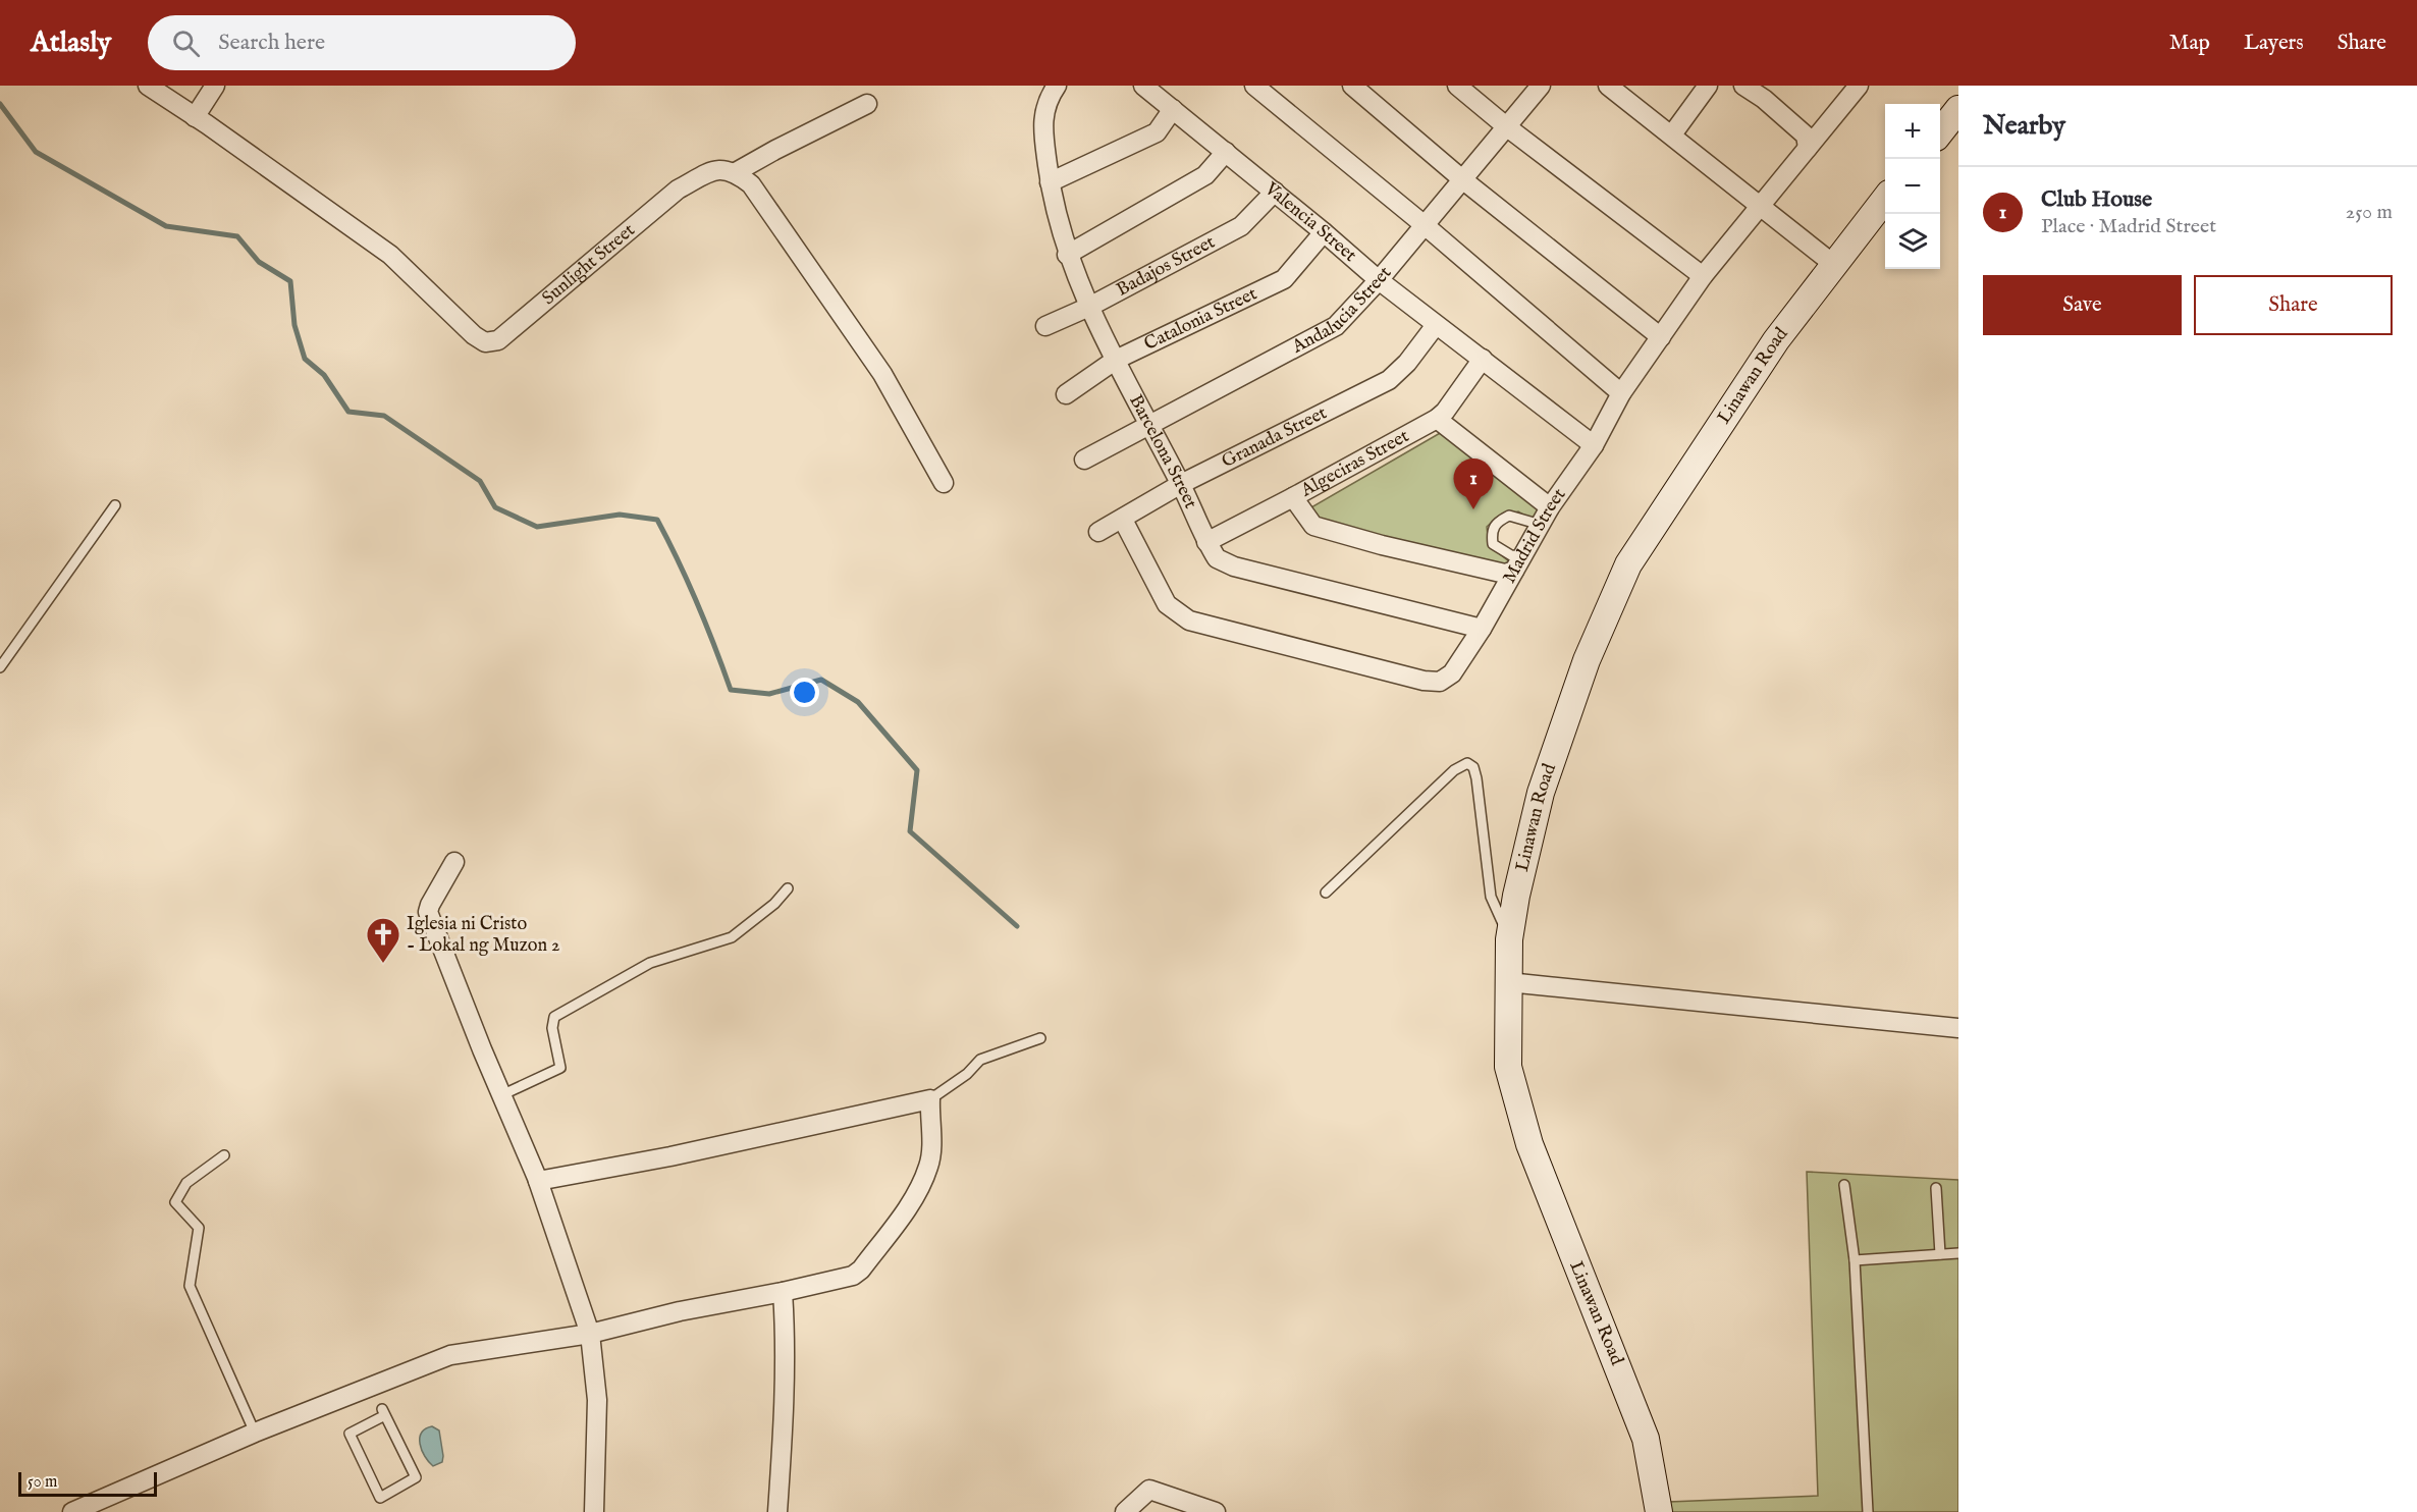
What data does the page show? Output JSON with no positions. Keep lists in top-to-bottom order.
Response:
{
  "streets": {
    "street": [
      "Valencia Street",
      "Sunlight Street",
      "Badajos Street",
      "Andalucia Street",
      "Catalonia Street",
      "Linawan Road",
      "Granada Street",
      "Barcelona Street",
      "Algeciras Street",
      "Madrid Street"
    ]
  },
  "crossings": [
    ["Valencia Street", "Badajos Street"],
    ["Valencia Street", "Andalucia Street"],
    ["Valencia Street", "Catalonia Street"],
    ["Valencia Street", "Granada Street"],
    ["Valencia Street", "Algeciras Street"],
    ["Valencia Street", "Madrid Street"],
    ["Badajos Street", "Barcelona Street"],
    ["Andalucia Street", "Barcelona Street"],
    ["Catalonia Street", "Barcelona Street"],
    ["Granada Street", "Barcelona Street"],
    ["Granada Street", "Madrid Street"],
    ["Barcelona Street", "Algeciras Street"],
    ["Barcelona Street", "Madrid Street"]
  ],
  "places": {
    "church": ["Iglesia ni Cristo - Lokal ng Muzon 2"]
  },
  "scale_bar": "50 m",
  "page": {
    "header": "Atlasly",
    "search": "Search here",
    "nav": ["Map", "Layers", "Share"],
    "heading": "Nearby",
    "map_buttons": ["+", "−"],
    "list": [
      {
        "mark": "1",
        "name": "Club House",
        "note": "Place · Madrid Street",
        "value": "250 m"
      }
    ],
    "buttons": ["Save", "Share"],
    "pins": "1",
    "scale": "50 m"
  }
}
